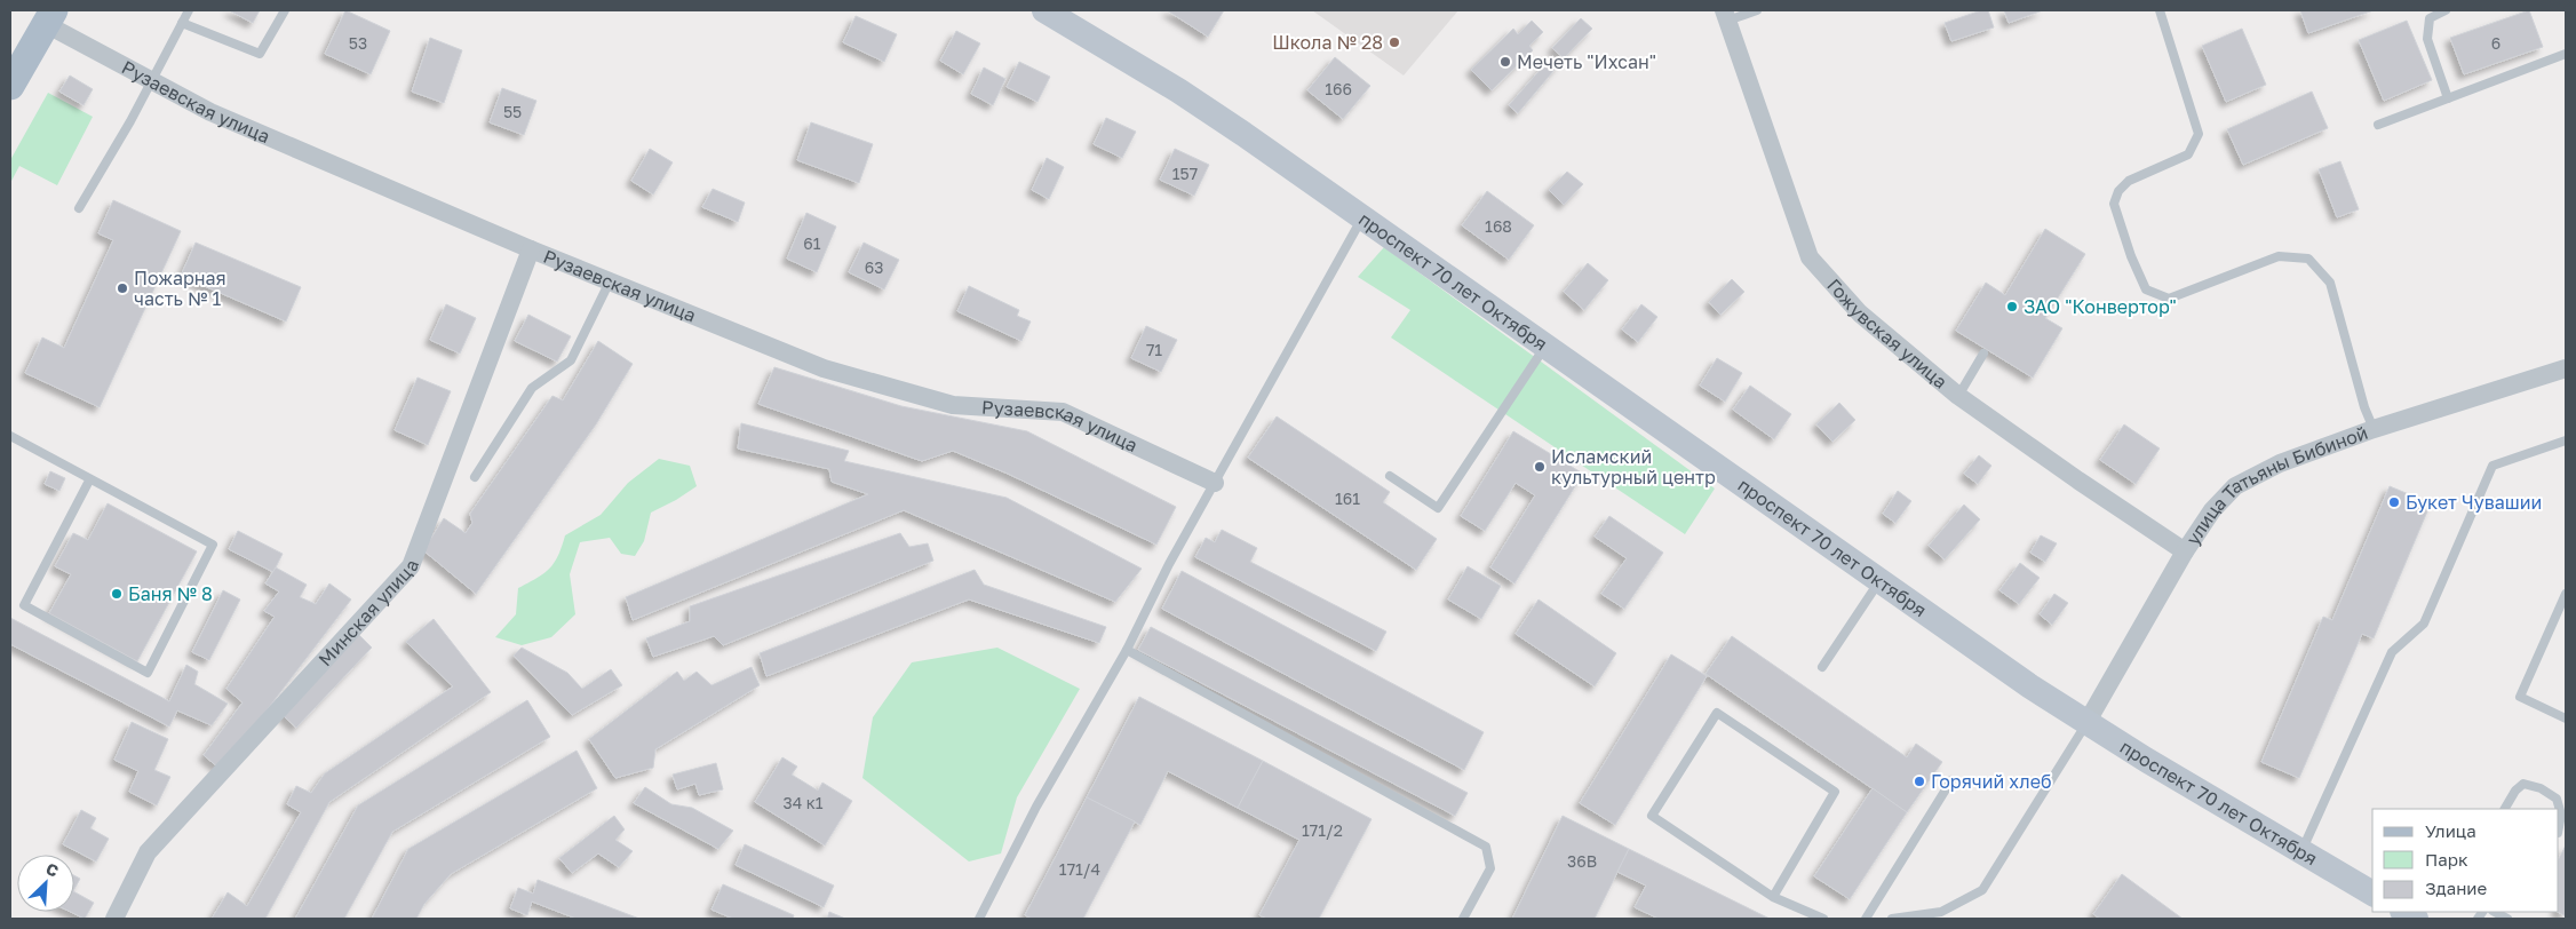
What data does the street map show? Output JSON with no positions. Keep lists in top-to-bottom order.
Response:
{
  "streets": {
    "main road": ["проспект 70 лет Октября"],
    "street": [
      "Рузаевская улица",
      "Гожувская улица",
      "улица Татьяны Бибиной",
      "Минская улица"
    ]
  },
  "crossings": [
    ["Рузаевская улица", "Минская улица"],
    ["проспект 70 лет Октября", "улица Татьяны Бибиной"],
    ["Гожувская улица", "улица Татьяны Бибиной"]
  ],
  "places": [
    "Школа № 28",
    "Мечеть \"Ихсан\"",
    "Пожарная часть № 1",
    "ЗАО \"Конвертор\"",
    "Исламский культурный центр",
    "Букет Чувашии",
    "Баня № 8",
    "Горячий хлеб"
  ],
  "house_numbers": [
    "53",
    "6",
    "166",
    "55",
    "157",
    "168",
    "61",
    "63",
    "71",
    "161",
    "34 к1",
    "171/2",
    "36В",
    "171/4"
  ],
  "legend": ["Улица", "Парк", "Здание"],
  "north": "top right"
}
